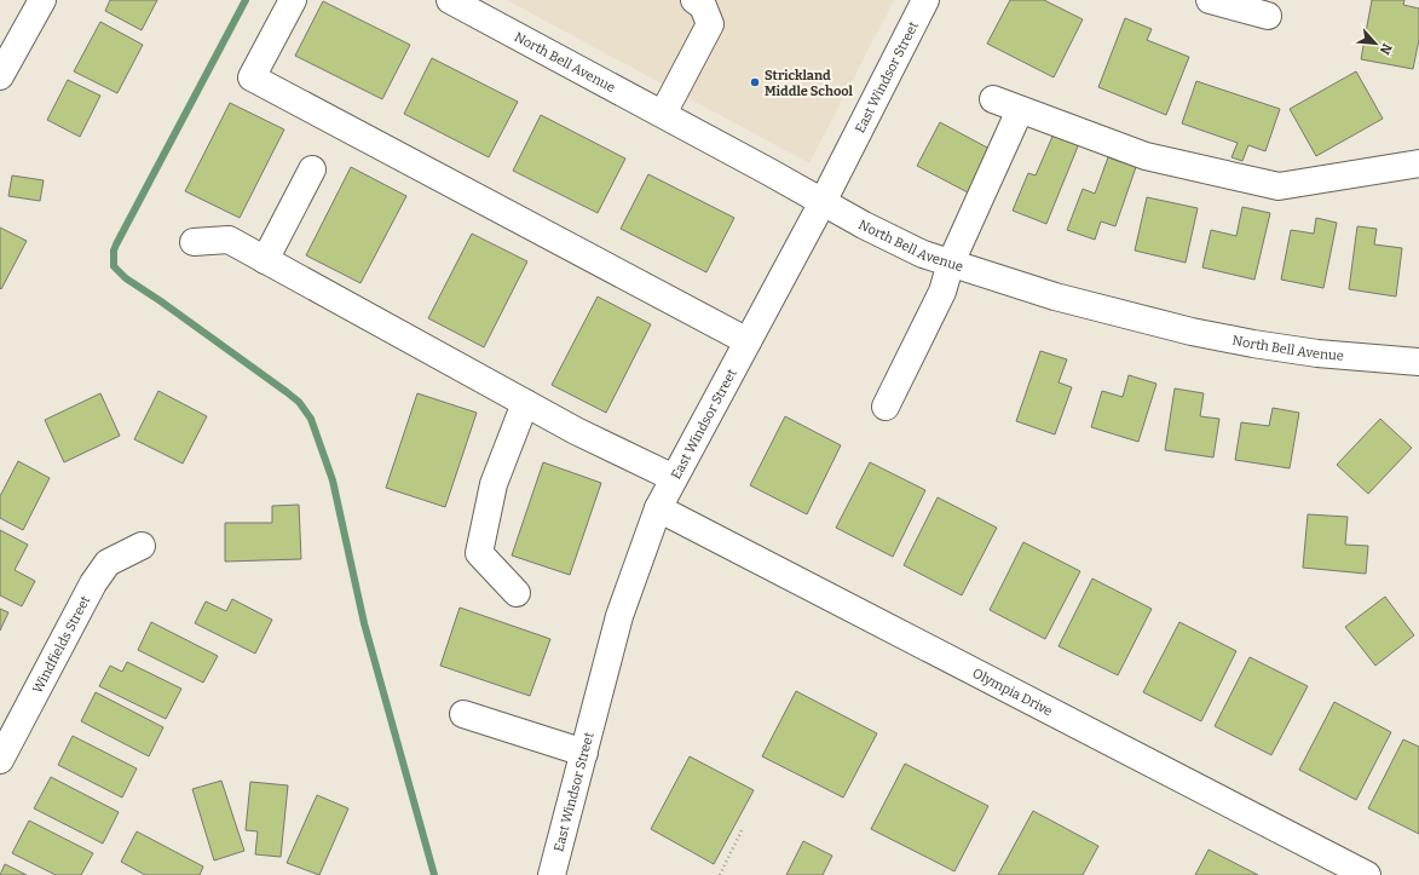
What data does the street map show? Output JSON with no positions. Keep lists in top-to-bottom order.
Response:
{
  "streets": {
    "street": [
      "North Bell Avenue",
      "East Windsor Street",
      "Windfields Street",
      "Olympia Drive"
    ]
  },
  "crossings": [
    ["North Bell Avenue", "East Windsor Street"],
    ["East Windsor Street", "Olympia Drive"]
  ],
  "places": ["Strickland Middle School"],
  "north": "bottom right"
}
